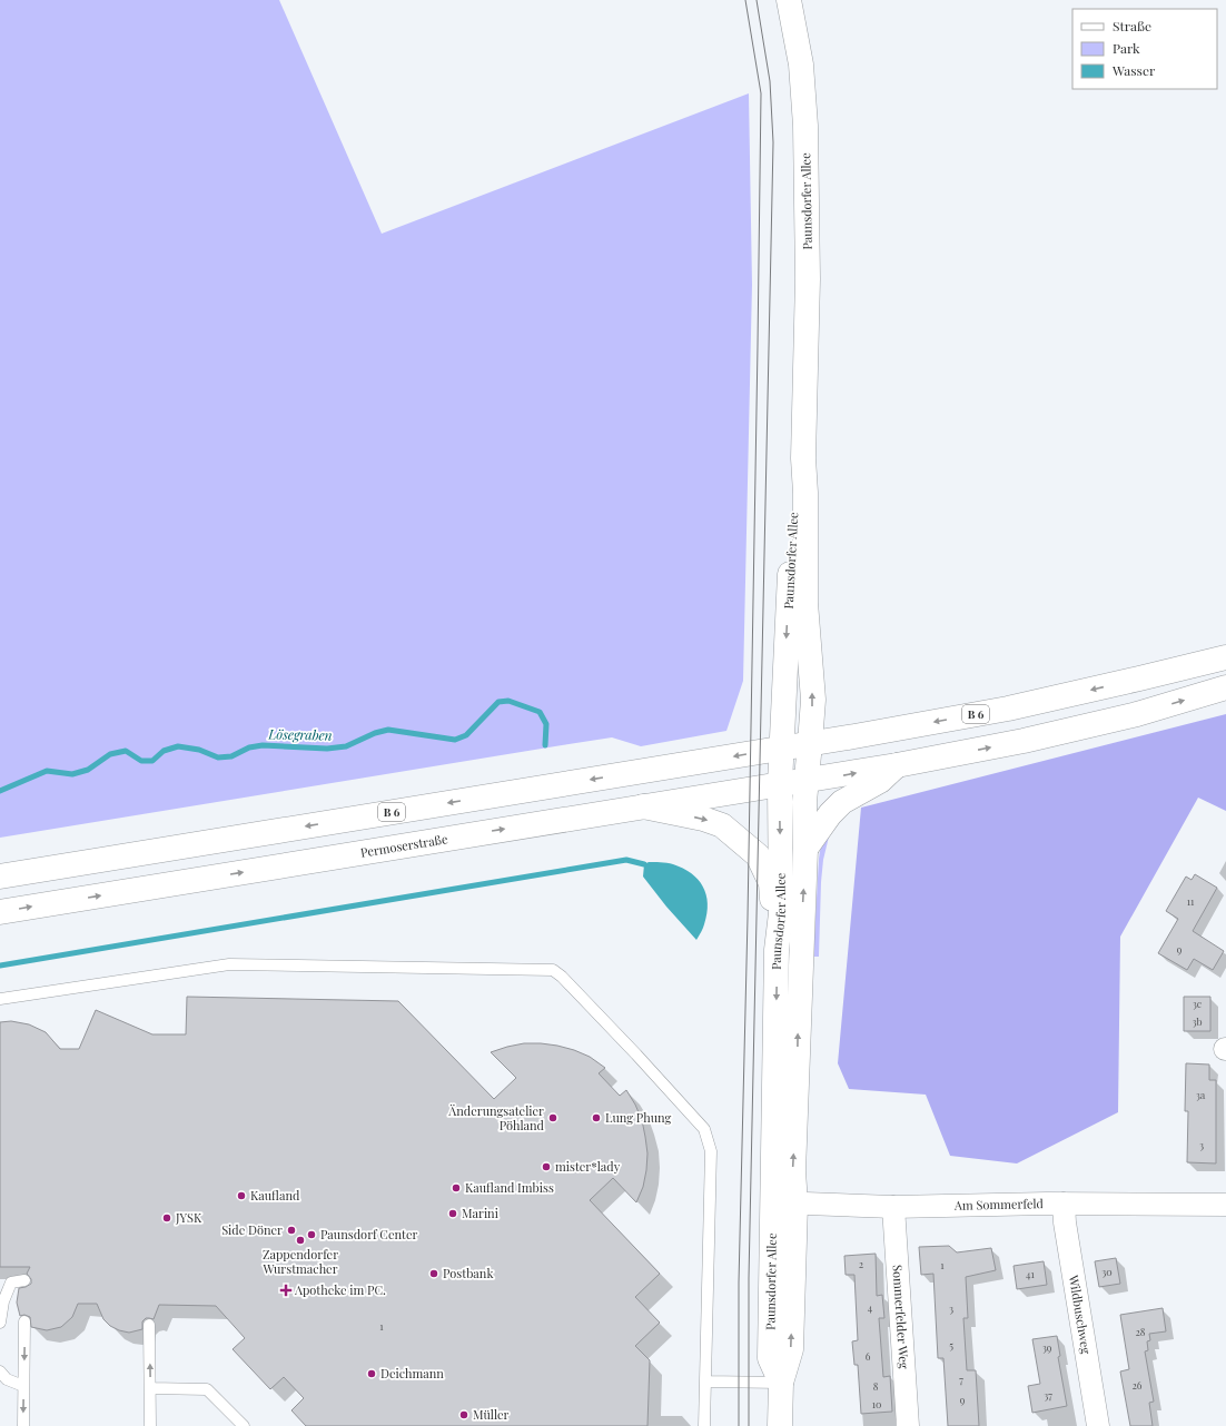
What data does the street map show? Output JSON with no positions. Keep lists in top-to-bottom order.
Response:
{
  "streets": {
    "main road": ["Paunsdorfer Allee", "B 6", "Permoserstraße"],
    "street": ["Am Sommerfeld", "Wildbuschweg", "Sommerfelder Weg"]
  },
  "crossings": [
    ["Paunsdorfer Allee", "B 6"],
    ["Paunsdorfer Allee", "Permoserstraße"],
    ["Paunsdorfer Allee", "Am Sommerfeld"],
    ["Am Sommerfeld", "Wildbuschweg"],
    ["Am Sommerfeld", "Sommerfelder Weg"]
  ],
  "water": ["Lösegraben"],
  "places": {
    "other": [
      "Änderungsatelier Pöhland",
      "Lung Phung",
      "mister*lady",
      "Kaufland Imbiss",
      "Kaufland",
      "Marini",
      "JYSK",
      "Side Döner",
      "Paunsdorf Center",
      "Zappendorfer Wurstmacher",
      "Postbank",
      "Deichmann",
      "Müller"
    ],
    "health": ["Apotheke im PC."]
  },
  "house_numbers": [
    "11",
    "9",
    "3c",
    "3b",
    "3a",
    "3",
    "2",
    "1",
    "30",
    "41",
    "4",
    "3",
    "1",
    "28",
    "5",
    "39",
    "6",
    "7",
    "26",
    "8",
    "37",
    "9",
    "10"
  ],
  "legend": ["Straße", "Park", "Wasser"]
}
